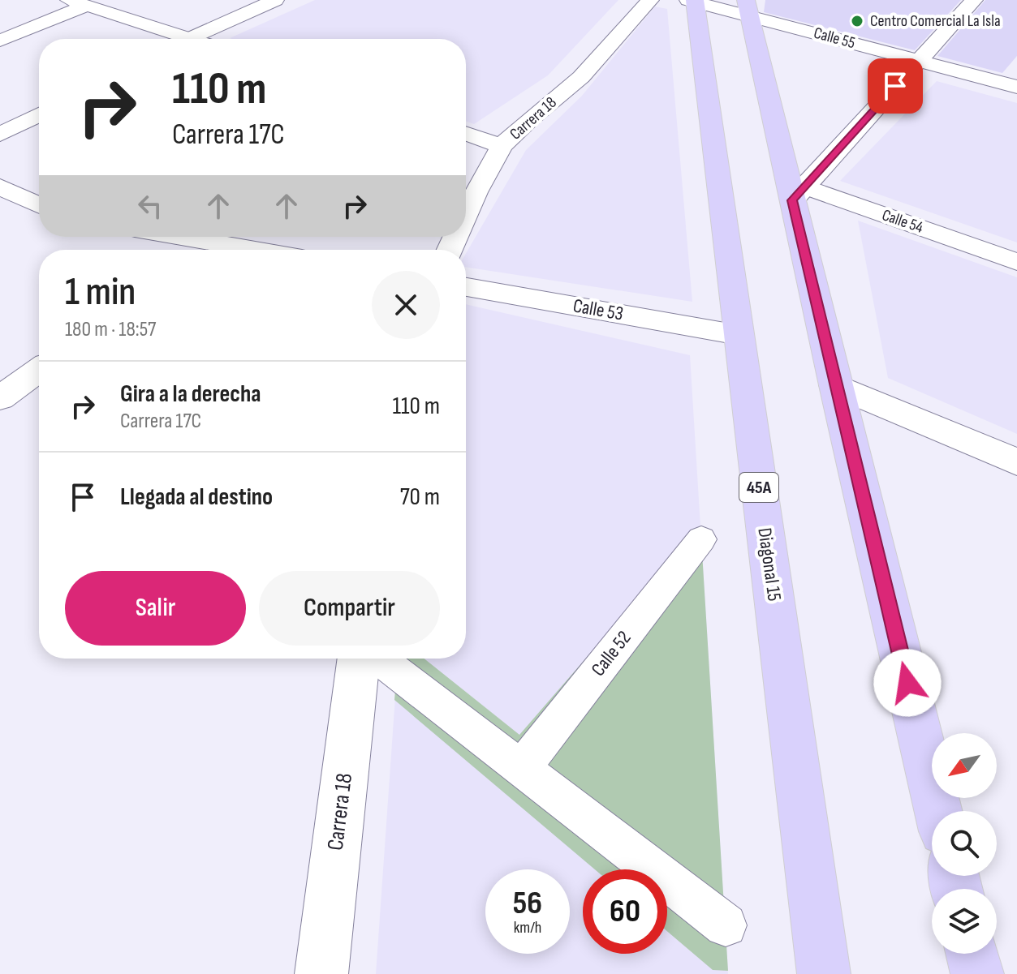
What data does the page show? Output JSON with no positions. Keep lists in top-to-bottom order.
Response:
{
  "streets": {
    "main road": ["45A", "Diagonal 15"],
    "street": [
      "Calle 55",
      "Carrera 18",
      "Calle 54",
      "Calle 53",
      "Calle 52"
    ]
  },
  "crossings": [
    ["Calle 55", "Diagonal 15"],
    ["Calle 53", "Diagonal 15"]
  ],
  "places": ["Centro Comercial La Isla"],
  "north": "bottom left",
  "page": {
    "turn": ["110 m", "Carrera 17C"],
    "heading": ["1 min", "180 m · 18:57"],
    "list": [
      {
        "name": "Gira a la derecha",
        "note": "Carrera 17C",
        "value": "110 m"
      },
      {
        "name": "Llegada al destino",
        "value": "70 m"
      }
    ],
    "buttons": ["Salir", "Compartir"],
    "speed": "56 km/h",
    "limit": "60"
  }
}
